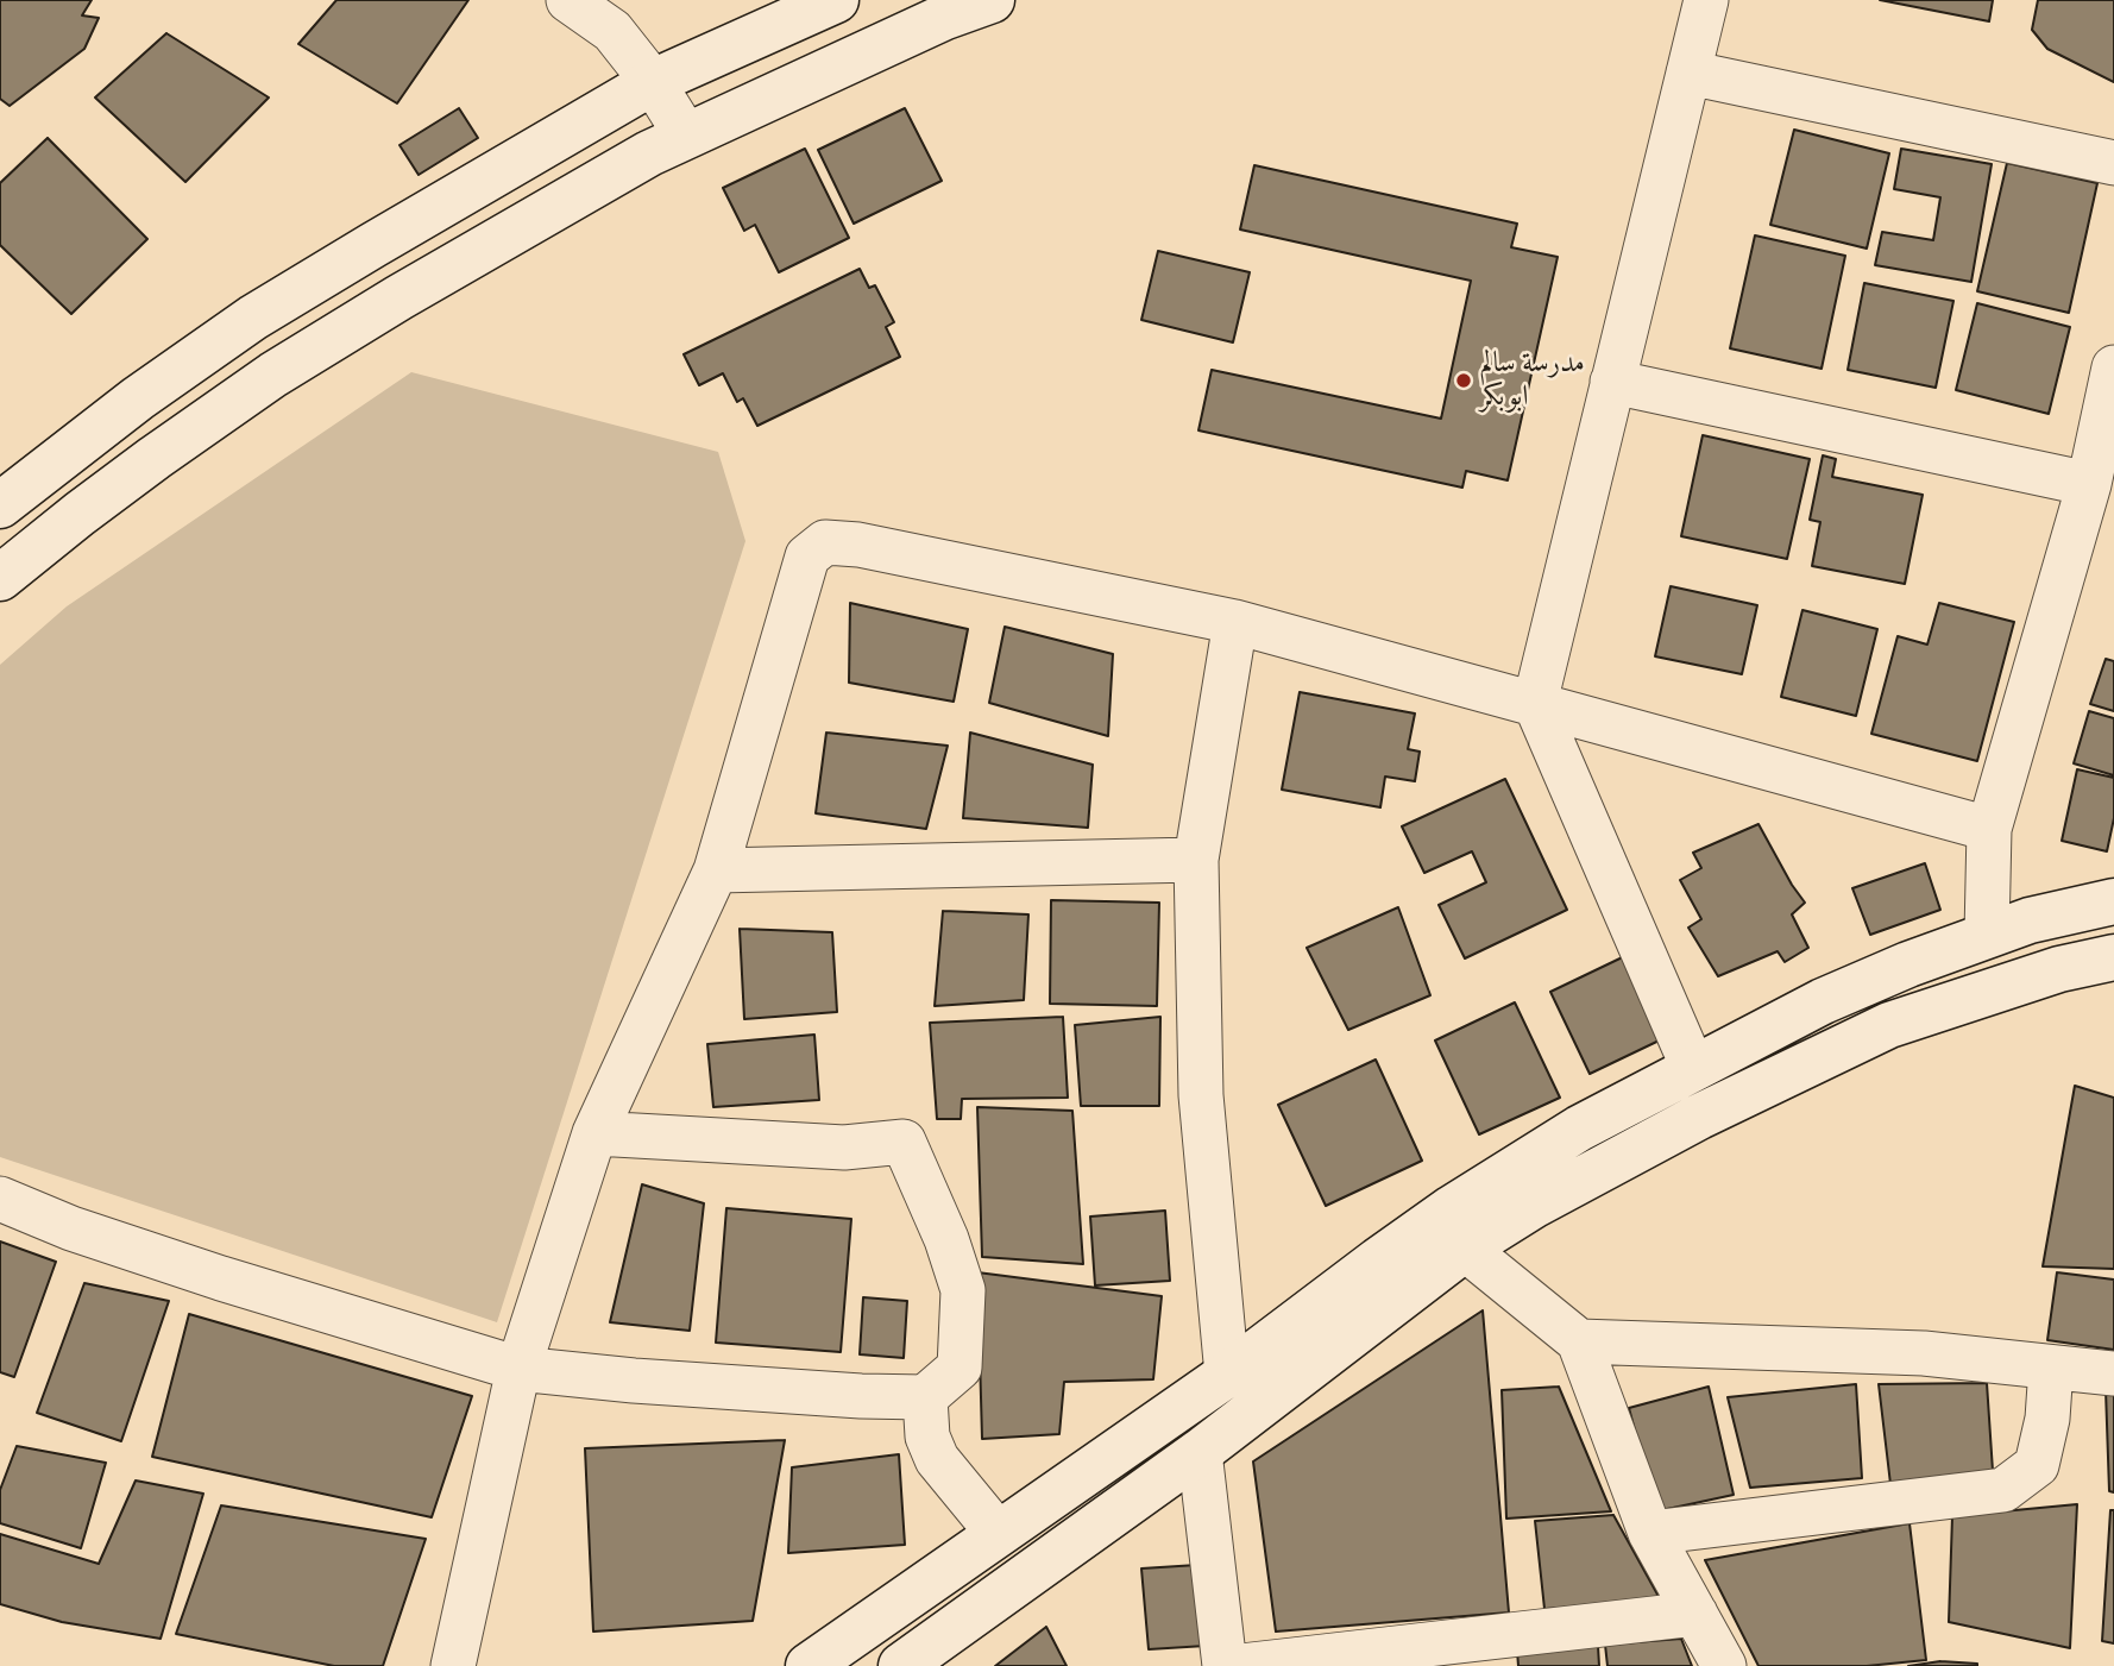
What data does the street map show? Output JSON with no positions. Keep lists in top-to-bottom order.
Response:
{
  "places": ["مدرسة سالم ابوبكر"]
}
